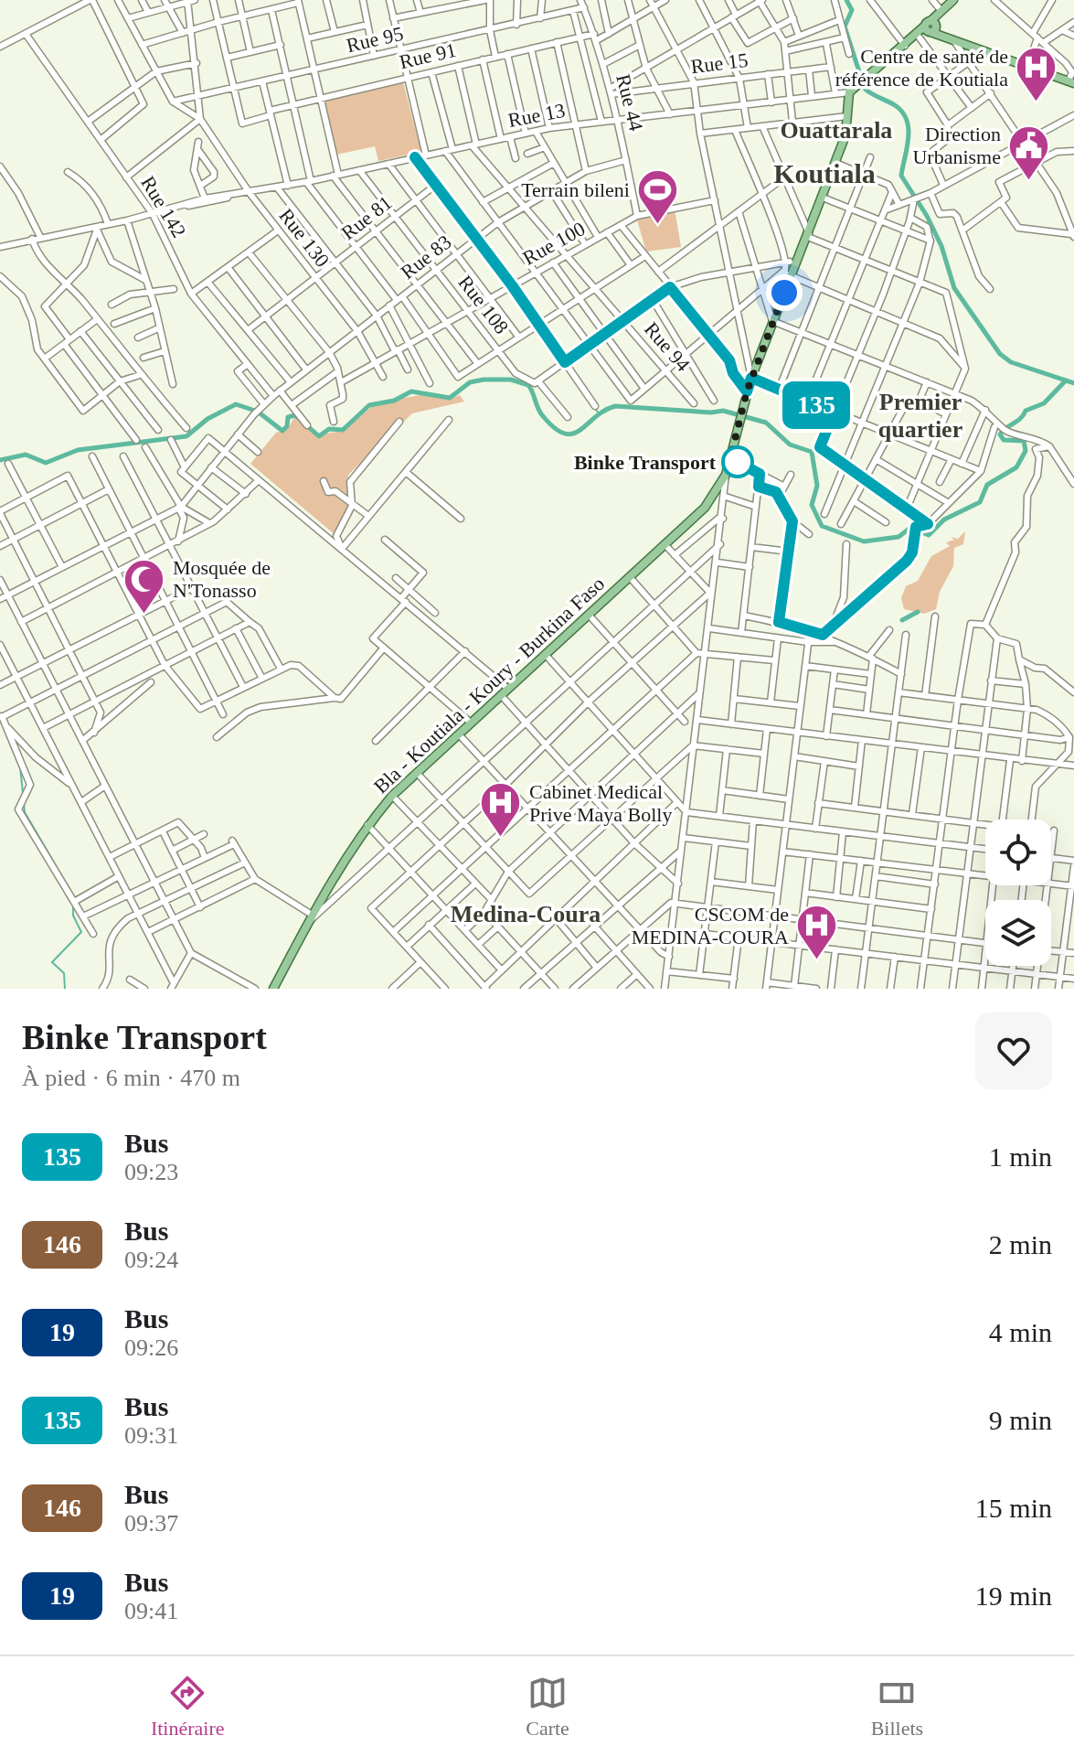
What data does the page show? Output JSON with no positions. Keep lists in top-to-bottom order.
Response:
{
  "streets": {
    "main road": ["Bla - Koutiala - Koury - Burkina Faso"],
    "street": [
      "Rue 95",
      "Rue 91",
      "Rue 15",
      "Rue 44",
      "Rue 13",
      "Rue 142",
      "Rue 81",
      "Rue 130",
      "Rue 100",
      "Rue 83",
      "Rue 108",
      "Rue 94"
    ]
  },
  "crossings": [
    ["Rue 95", "Rue 91"],
    ["Rue 95", "Rue 44"],
    ["Rue 91", "Rue 44"],
    ["Rue 15", "Rue 44"],
    ["Rue 44", "Rue 13"],
    ["Rue 44", "Rue 100"],
    ["Rue 44", "Rue 83"],
    ["Rue 13", "Rue 142"],
    ["Rue 13", "Rue 130"],
    ["Rue 13", "Rue 108"],
    ["Rue 13", "Rue 94"],
    ["Rue 13", "Bla - Koutiala - Koury - Burkina Faso"],
    ["Rue 142", "Rue 83"],
    ["Rue 81", "Rue 130"],
    ["Rue 81", "Rue 108"],
    ["Rue 130", "Rue 100"],
    ["Rue 130", "Rue 83"],
    ["Rue 100", "Rue 108"],
    ["Rue 100", "Rue 94"],
    ["Rue 83", "Rue 108"],
    ["Rue 83", "Rue 94"]
  ],
  "districts": [
    "Ouattarala",
    "Koutiala",
    "Premier quartier",
    "Medina-Coura"
  ],
  "places": {
    "hospital": ["Centre de santé de référence de Koutiala", "Cabinet Medical Prive Maya Bolly", "CSCOM de MEDINA-COURA"],
    "public building": ["Direction Urbanisme"],
    "sports": ["Terrain bileni"],
    "other": ["Binke Transport"],
    "mosque": ["Mosquée de N'Tonasso"]
  },
  "lines": ["bus line 135"],
  "page": {
    "on_map": "135",
    "heading": ["Binke Transport", "À pied · 6 min · 470 m"],
    "list": [
      {
        "mark": "135",
        "name": "Bus",
        "note": "09:23",
        "value": "1 min"
      },
      {
        "mark": "146",
        "name": "Bus",
        "note": "09:24",
        "value": "2 min"
      },
      {
        "mark": "19",
        "name": "Bus",
        "note": "09:26",
        "value": "4 min"
      },
      {
        "mark": "135",
        "name": "Bus",
        "note": "09:31",
        "value": "9 min"
      },
      {
        "mark": "146",
        "name": "Bus",
        "note": "09:37",
        "value": "15 min"
      },
      {
        "mark": "19",
        "name": "Bus",
        "note": "09:41",
        "value": "19 min"
      }
    ],
    "tabs": ["Itinéraire", "Carte", "Billets"]
  }
}
